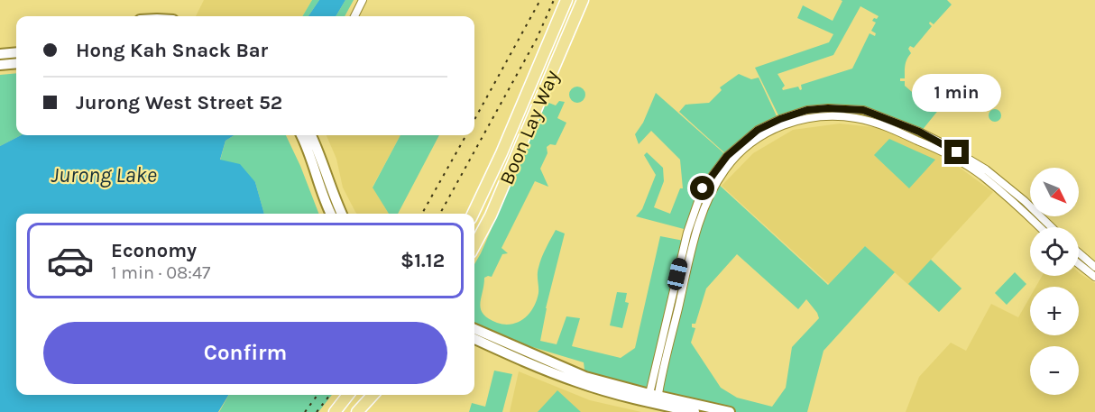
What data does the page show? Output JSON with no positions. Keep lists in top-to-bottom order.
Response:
{
  "streets": {
    "main road": ["Boon Lay Way"]
  },
  "water": ["Jurong Lake"],
  "north": "bottom right",
  "page": {
    "banner": ["Hong Kah Snack Bar", "Jurong West Street 52"],
    "bubble": "1 min",
    "map_buttons": ["+", "−"],
    "list": [
      {
        "name": "Economy",
        "note": "1 min · 08:47",
        "value": "$1.12"
      }
    ],
    "buttons": "Confirm"
  }
}
